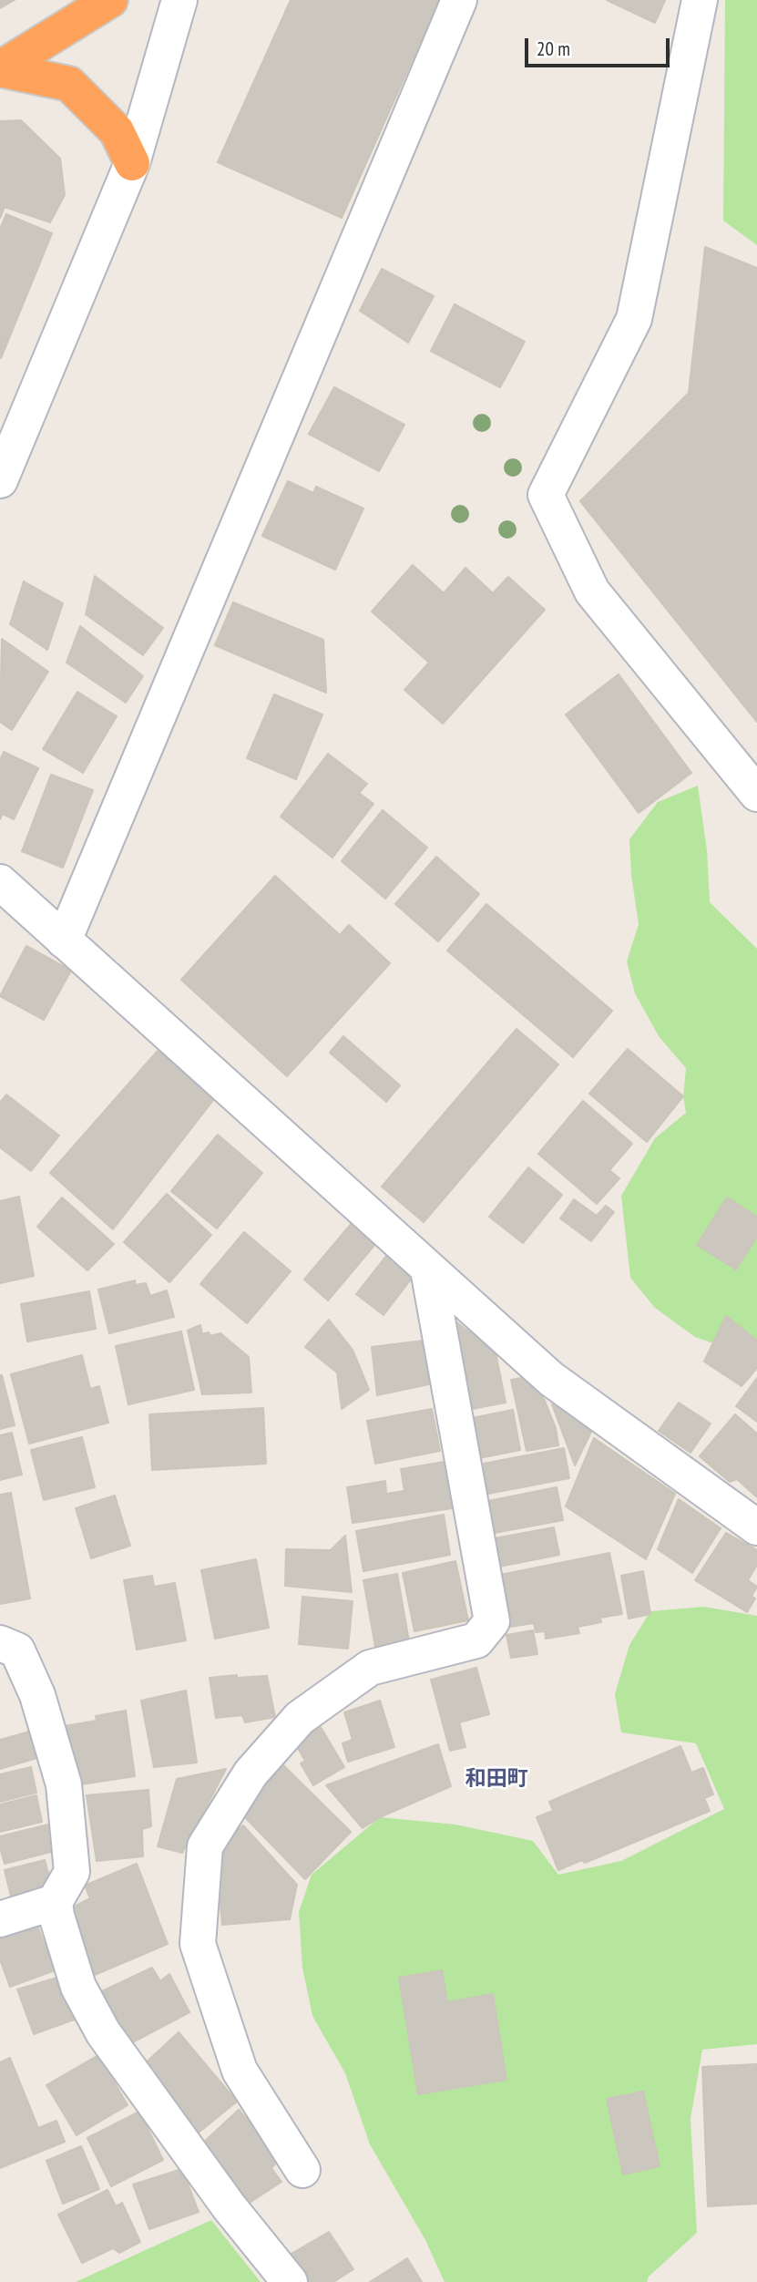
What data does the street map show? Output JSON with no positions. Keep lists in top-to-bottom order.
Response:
{
  "districts": ["和田町"],
  "scale_bar": "20 m"
}
